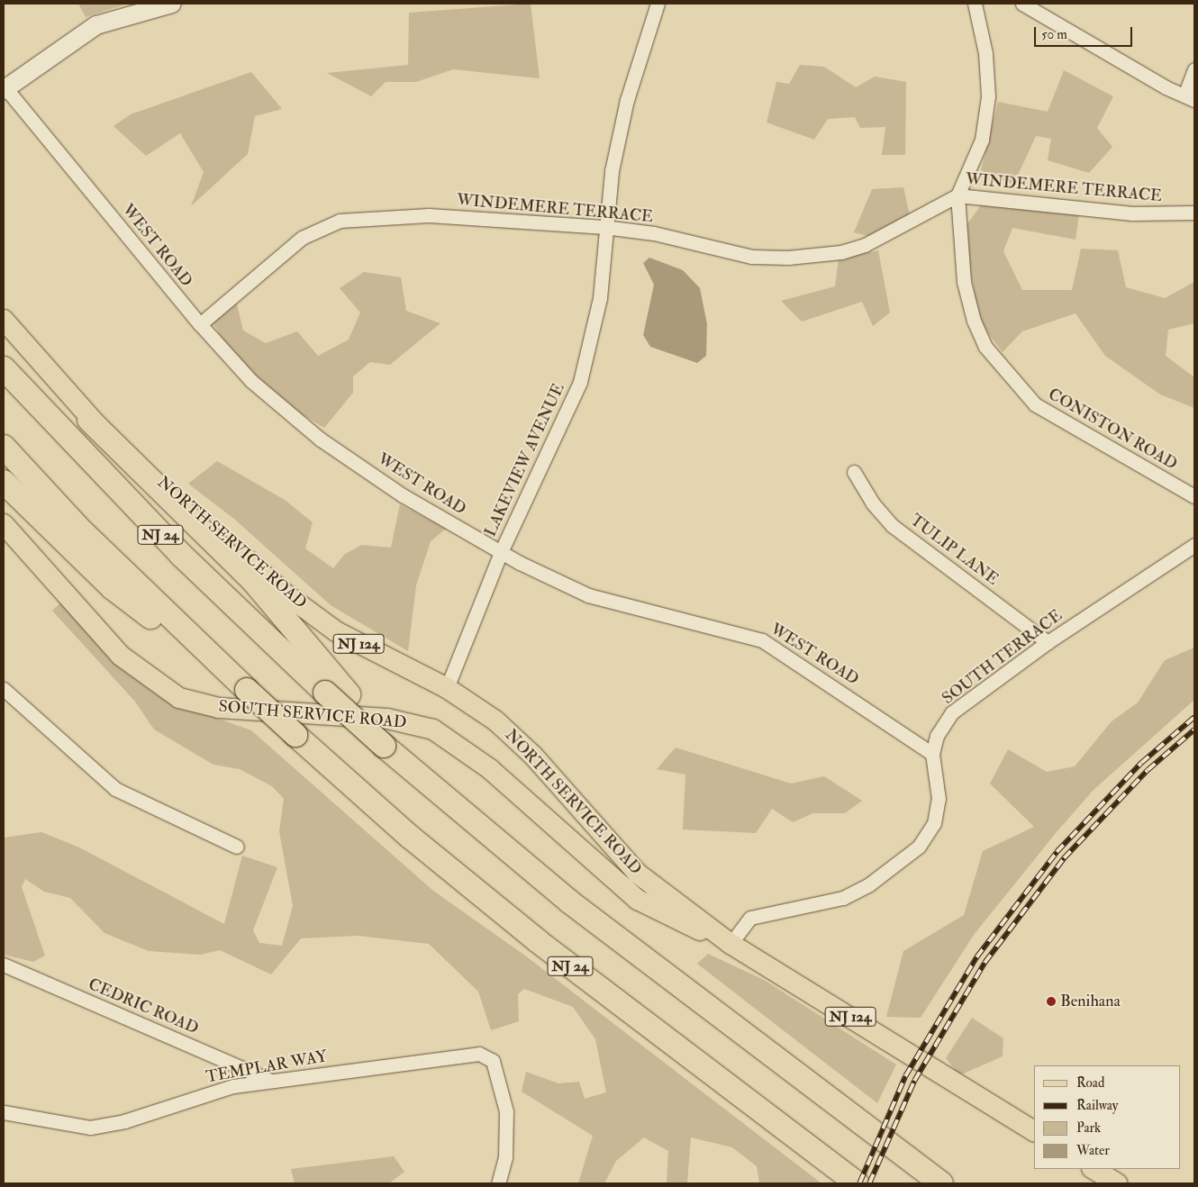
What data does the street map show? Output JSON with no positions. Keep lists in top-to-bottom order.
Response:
{
  "streets": {
    "highway": ["NJ 24"],
    "main road": ["NORTH SERVICE ROAD", "NJ 124", "SOUTH SERVICE ROAD"],
    "street": [
      "WINDEMERE TERRACE",
      "WEST ROAD",
      "CONISTON ROAD",
      "LAKEVIEW AVENUE",
      "TULIP LANE",
      "SOUTH TERRACE",
      "CEDRIC ROAD",
      "TEMPLAR WAY"
    ]
  },
  "crossings": [
    ["WINDEMERE TERRACE", "WEST ROAD"],
    ["WINDEMERE TERRACE", "CONISTON ROAD"],
    ["WINDEMERE TERRACE", "LAKEVIEW AVENUE"],
    ["WEST ROAD", "LAKEVIEW AVENUE"],
    ["WEST ROAD", "SOUTH TERRACE"],
    ["LAKEVIEW AVENUE", "NORTH SERVICE ROAD"],
    ["NORTH SERVICE ROAD", "NJ 124"],
    ["NORTH SERVICE ROAD", "SOUTH TERRACE"],
    ["NORTH SERVICE ROAD", "SOUTH SERVICE ROAD"],
    ["TULIP LANE", "SOUTH TERRACE"],
    ["NJ 124", "SOUTH TERRACE"],
    ["NJ 124", "SOUTH SERVICE ROAD"],
    ["SOUTH TERRACE", "SOUTH SERVICE ROAD"],
    ["CEDRIC ROAD", "TEMPLAR WAY"]
  ],
  "places": ["Benihana"],
  "legend": [
    "Road",
    "Railway",
    "Park",
    "Water"
  ],
  "scale_bar": "50 m"
}
